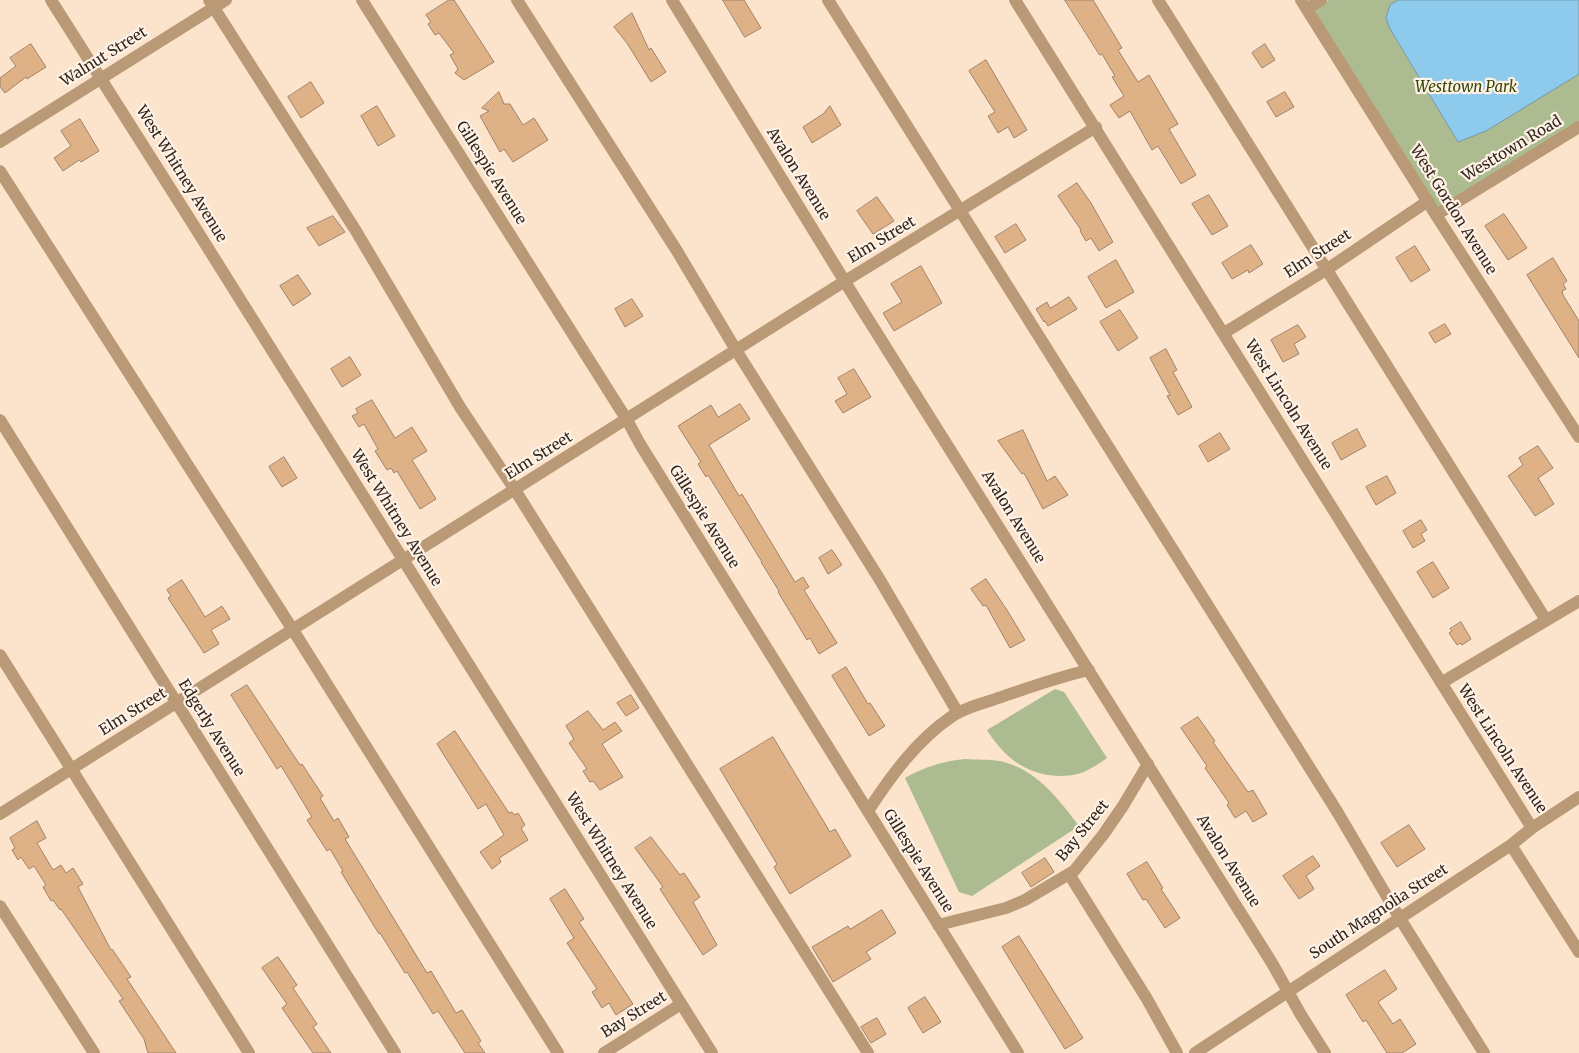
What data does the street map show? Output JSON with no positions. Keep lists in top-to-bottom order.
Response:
{
  "streets": {
    "street": [
      "Walnut Street",
      "Westtown Road",
      "Gillespie Avenue",
      "West Whitney Avenue",
      "Avalon Avenue",
      "West Gordon Avenue",
      "Elm Street",
      "West Lincoln Avenue",
      "Edgerly Avenue",
      "Bay Street",
      "South Magnolia Street"
    ]
  },
  "crossings": [
    ["Walnut Street", "West Whitney Avenue"],
    ["Westtown Road", "West Gordon Avenue"],
    ["Gillespie Avenue", "Elm Street"],
    ["Gillespie Avenue", "Bay Street"],
    ["West Whitney Avenue", "Elm Street"],
    ["West Whitney Avenue", "Bay Street"],
    ["Avalon Avenue", "Elm Street"],
    ["Avalon Avenue", "Bay Street"],
    ["Avalon Avenue", "South Magnolia Street"],
    ["West Gordon Avenue", "Elm Street"],
    ["Elm Street", "West Lincoln Avenue"],
    ["Elm Street", "Edgerly Avenue"],
    ["West Lincoln Avenue", "South Magnolia Street"]
  ],
  "parks": ["Westtown Park"]
}
